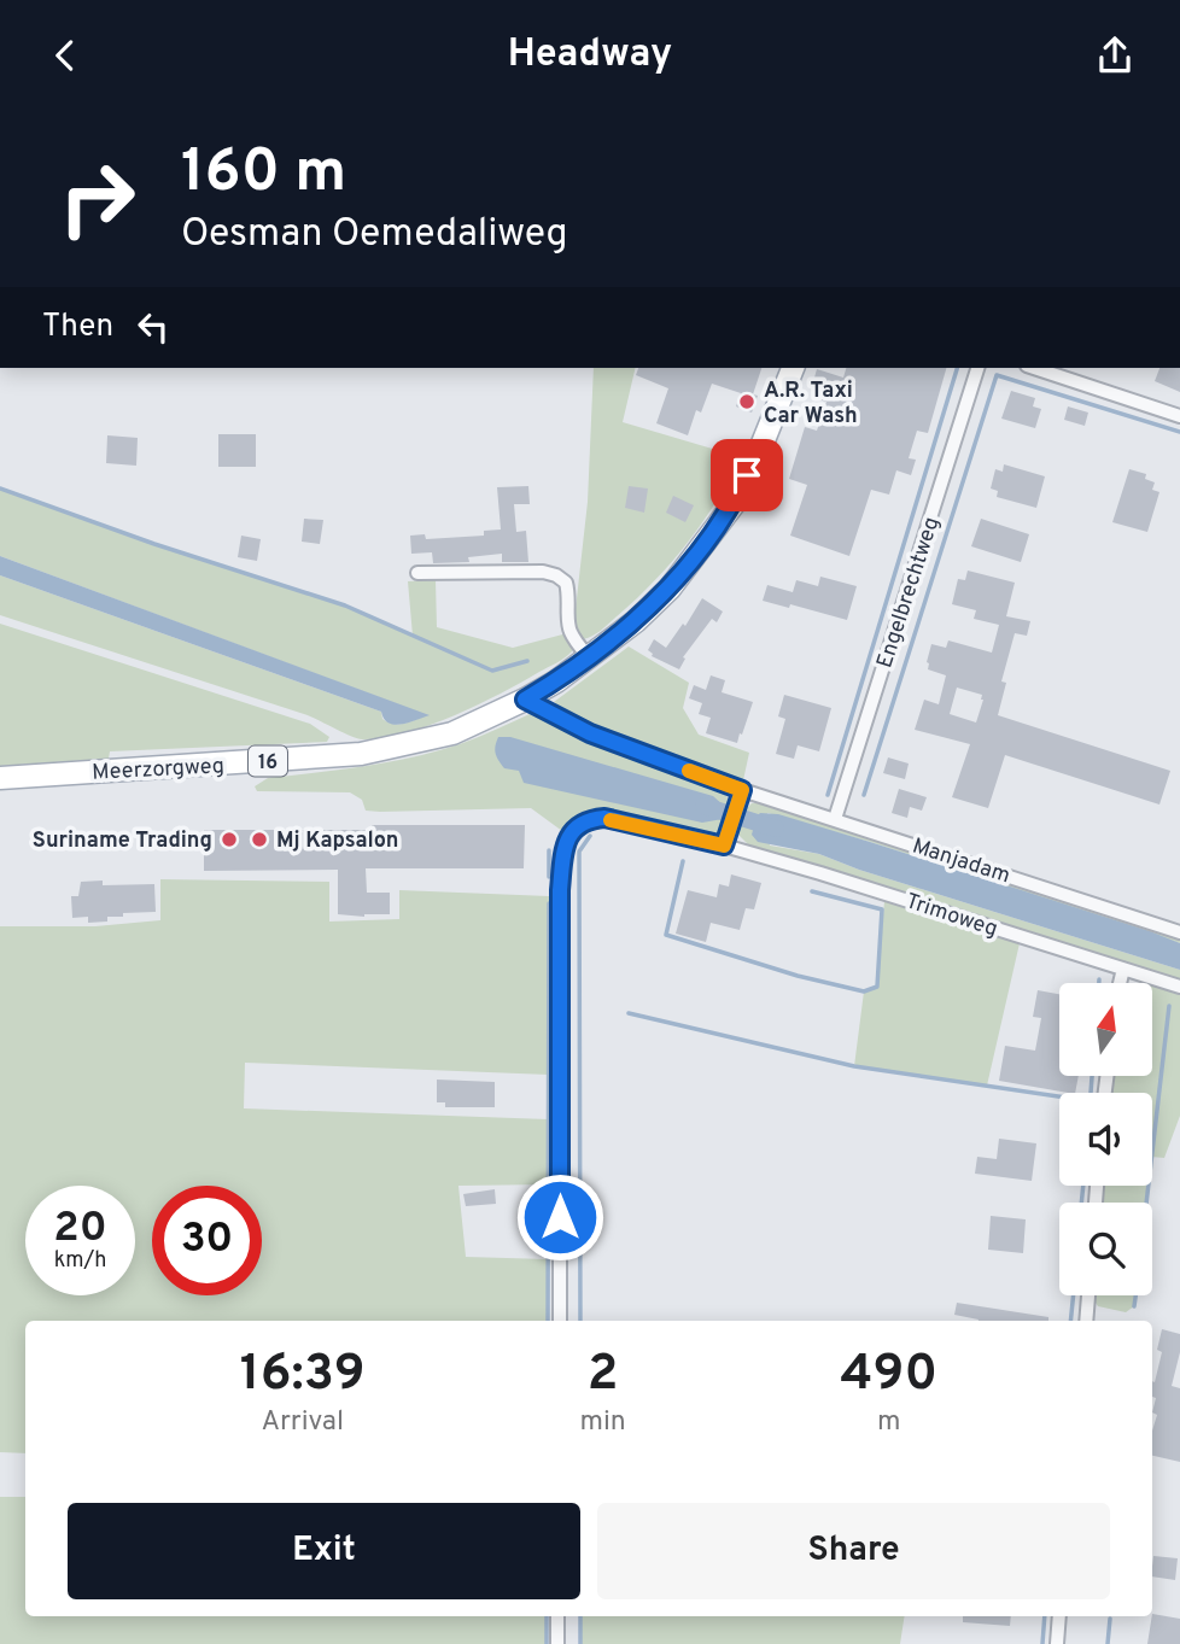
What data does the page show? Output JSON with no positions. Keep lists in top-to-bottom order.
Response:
{
  "streets": {
    "main road": ["16", "Meerzorgweg"],
    "street": ["Engelbrechtweg", "Manjadam", "Trimoweg"]
  },
  "crossings": [
    ["Engelbrechtweg", "Manjadam"],
    ["Meerzorgweg", "Manjadam"]
  ],
  "places": ["A.R. Taxi Car Wash", "Suriname Trading", "Mj Kapsalon"],
  "north": "top",
  "page": {
    "header": "Headway",
    "turn": ["160 m", "Oesman Oemedaliweg"],
    "then": "Then",
    "speed": "20 km/h",
    "limit": "30",
    "eta": [
      "16:39",
      "Arrival",
      "2",
      "min",
      "490",
      "m"
    ],
    "buttons": ["Exit", "Share"]
  }
}
